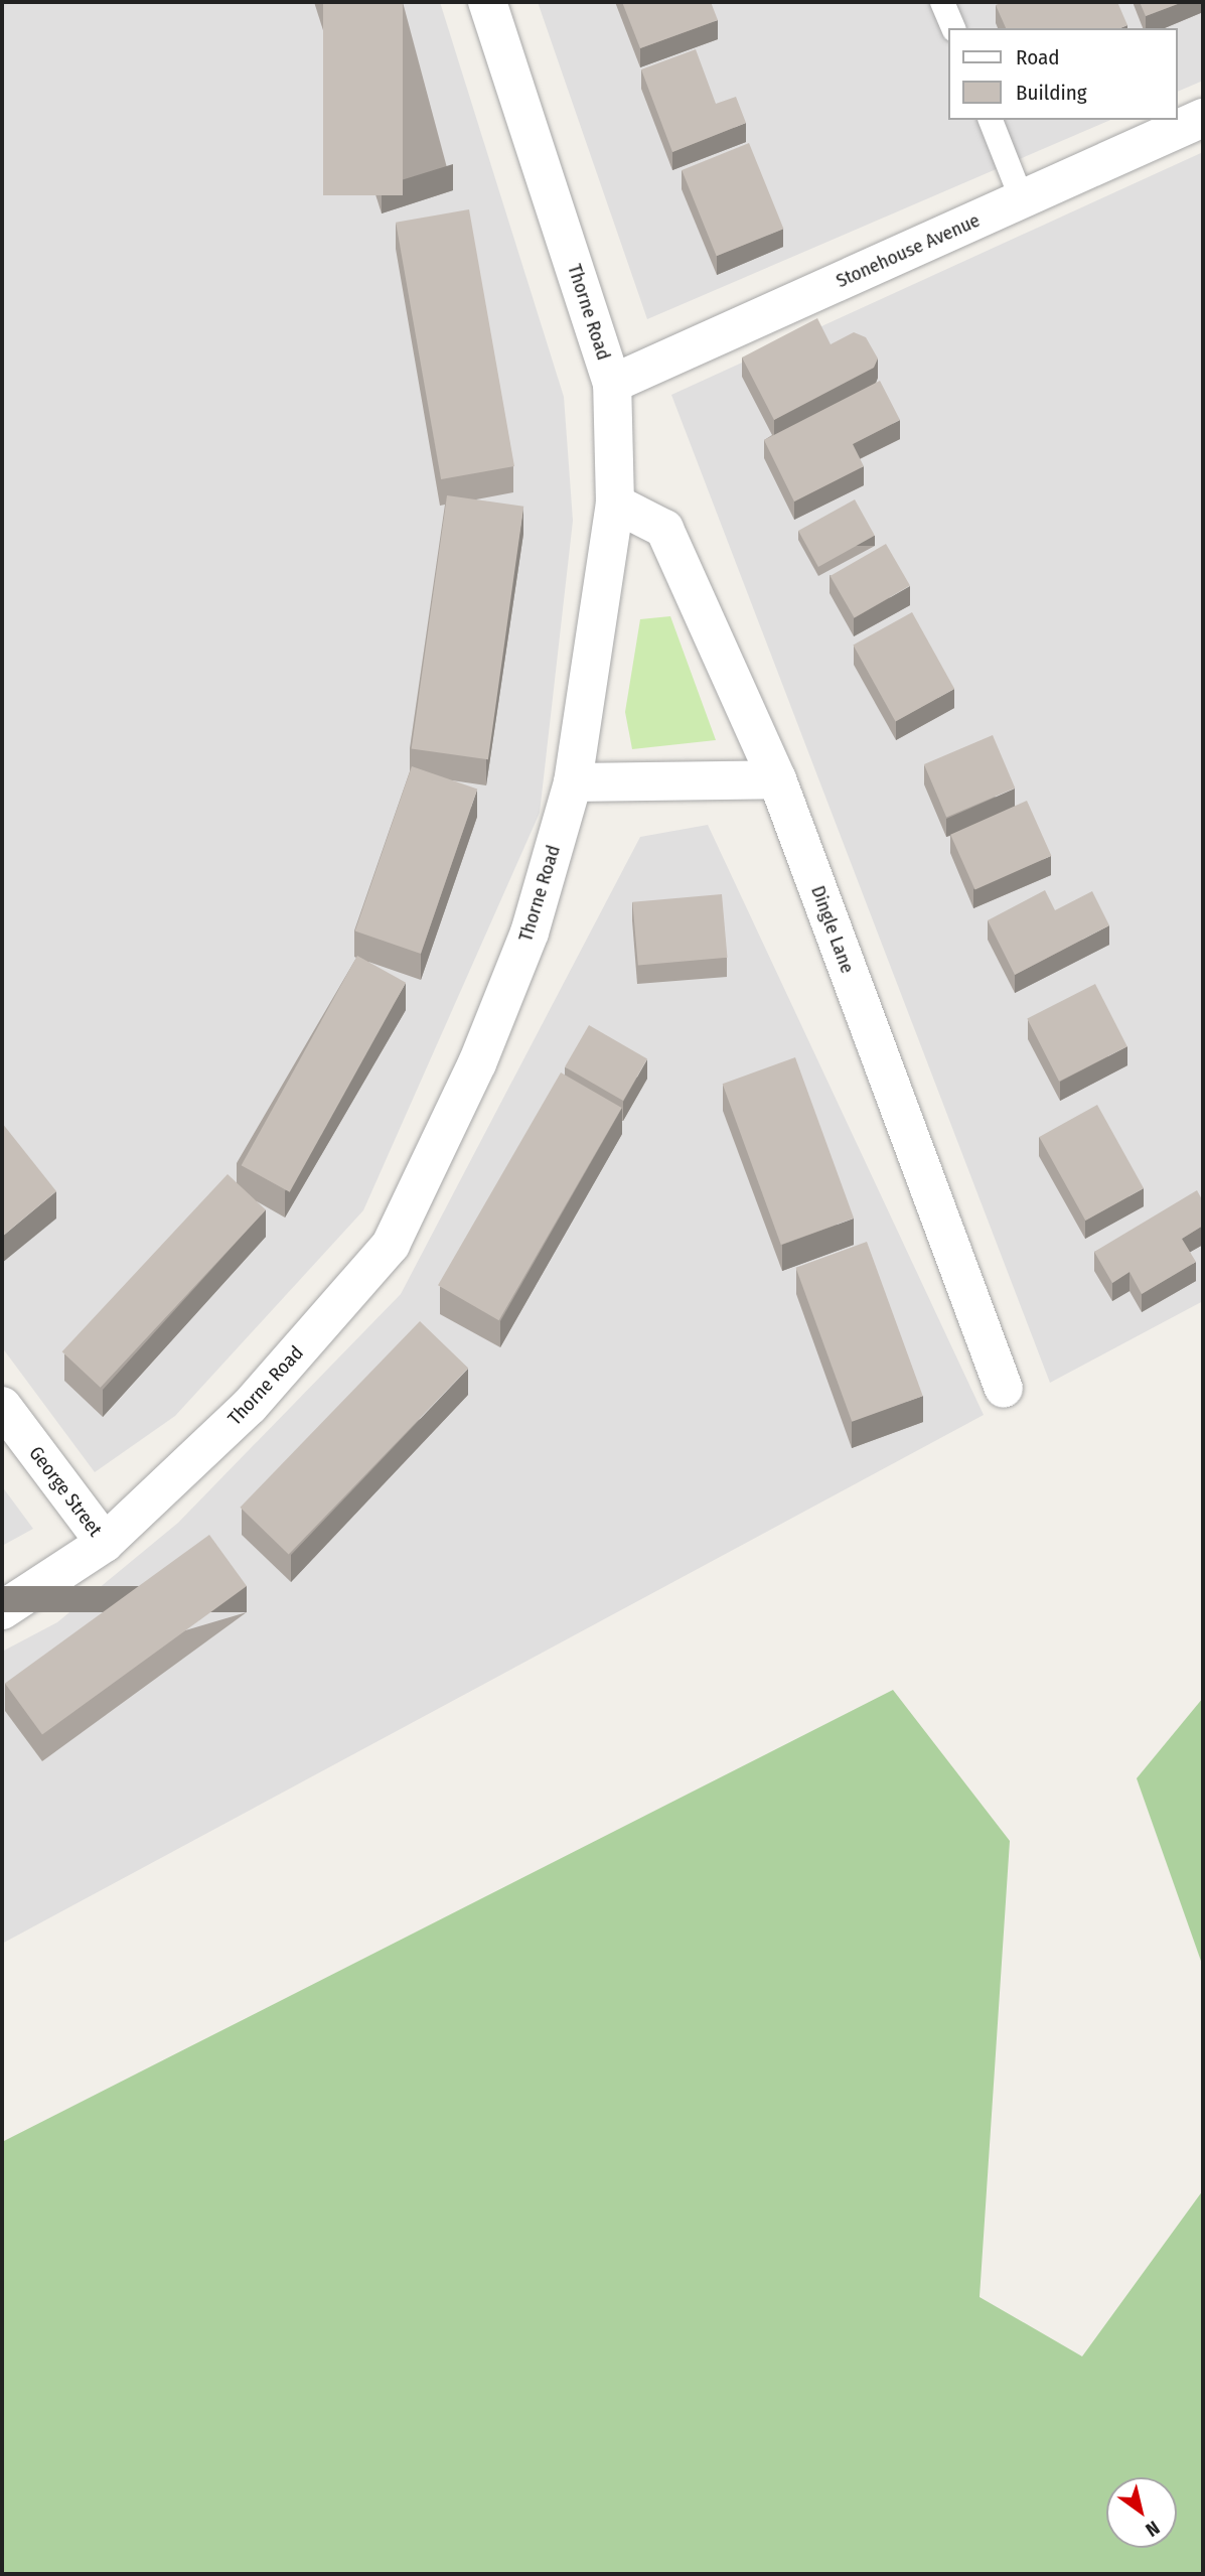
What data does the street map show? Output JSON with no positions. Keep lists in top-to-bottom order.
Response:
{
  "streets": {
    "street": [
      "Stonehouse Avenue",
      "Thorne Road",
      "Dingle Lane",
      "George Street"
    ]
  },
  "crossings": [
    ["Stonehouse Avenue", "Thorne Road"],
    ["Thorne Road", "Dingle Lane"],
    ["Thorne Road", "George Street"]
  ],
  "legend": ["Road", "Building"],
  "north": "bottom right"
}
